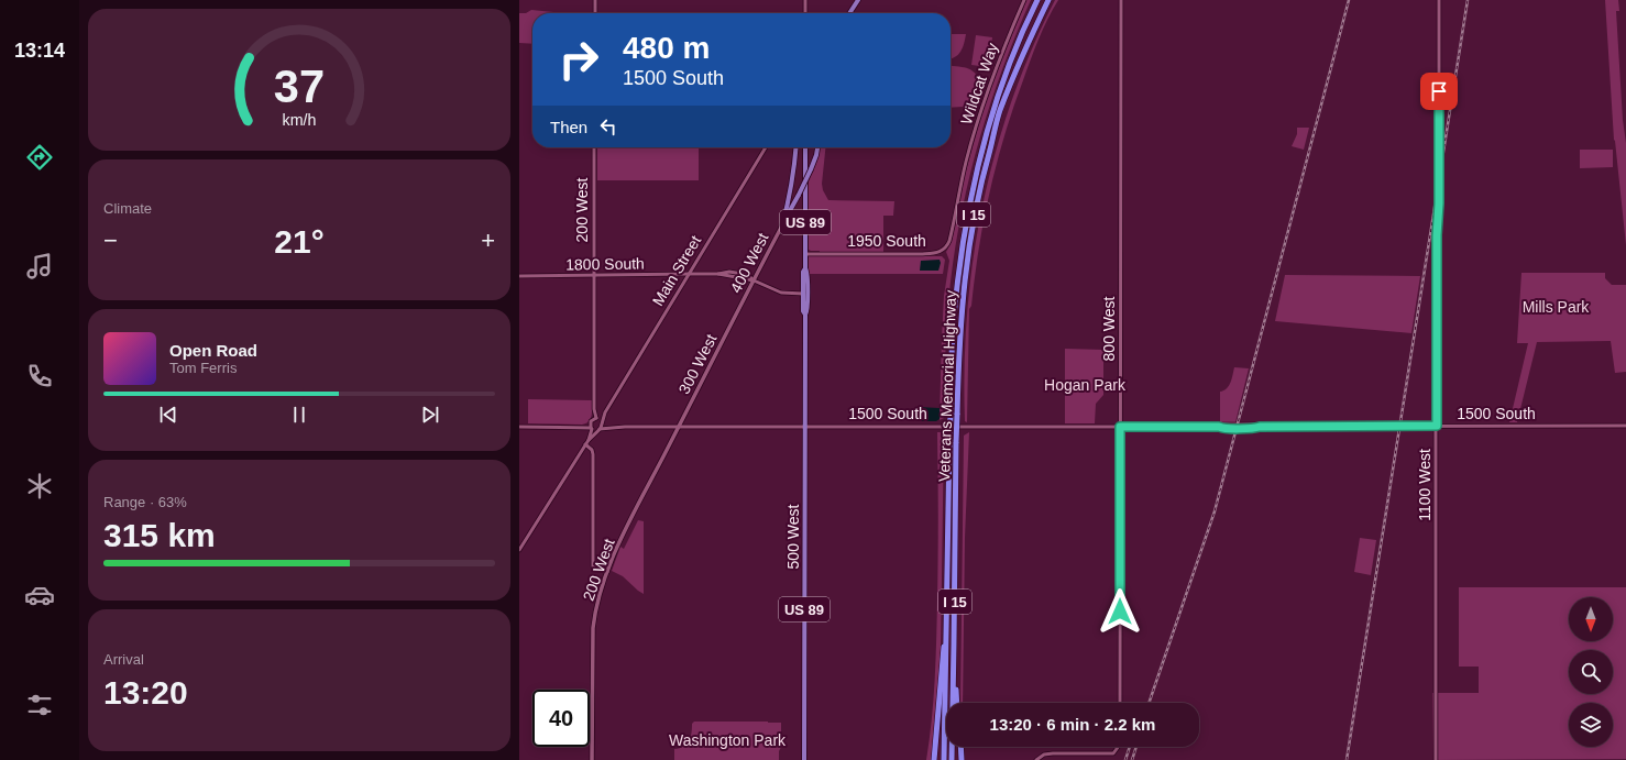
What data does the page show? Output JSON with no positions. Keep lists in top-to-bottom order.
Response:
{
  "streets": {
    "highway": ["I 15", "Veterans Memorial Highway"],
    "main road": [
      "200 West",
      "US 89",
      "400 West",
      "300 West",
      "500 West"
    ],
    "street": [
      "Wildcat Way",
      "1950 South",
      "1800 South",
      "Main Street",
      "800 West",
      "1500 South",
      "1100 West"
    ]
  },
  "crossings": [
    ["Wildcat Way", "1950 South"],
    ["200 West", "1800 South"],
    ["200 West", "Main Street"],
    ["200 West", "300 West"],
    ["200 West", "1500 South"],
    ["1950 South", "500 West"],
    ["400 West", "1800 South"],
    ["400 West", "300 West"],
    ["1800 South", "Main Street"],
    ["1800 South", "500 West"],
    ["Main Street", "1500 South"],
    ["800 West", "1500 South"],
    ["300 West", "1500 South"],
    ["1500 South", "1100 West"],
    ["1500 South", "500 West"]
  ],
  "parks": ["Mills Park", "Hogan Park", "Washington Park"],
  "north": "bottom",
  "page": {
    "tabs": "13:14",
    "turn": ["480 m", "1500 South"],
    "then": "Then",
    "tile": [
      "Climate",
      ["Range · 63%", "315 km"],
      ["Arrival", "13:20"]
    ],
    "heat": ["−", "21°", "+"],
    "song": ["Open Road", "Tom Ferris"],
    "limit": "40",
    "trip": "13:20 · 6 min · 2.2 km",
    "gauge": ["37", "km/h"]
  }
}
